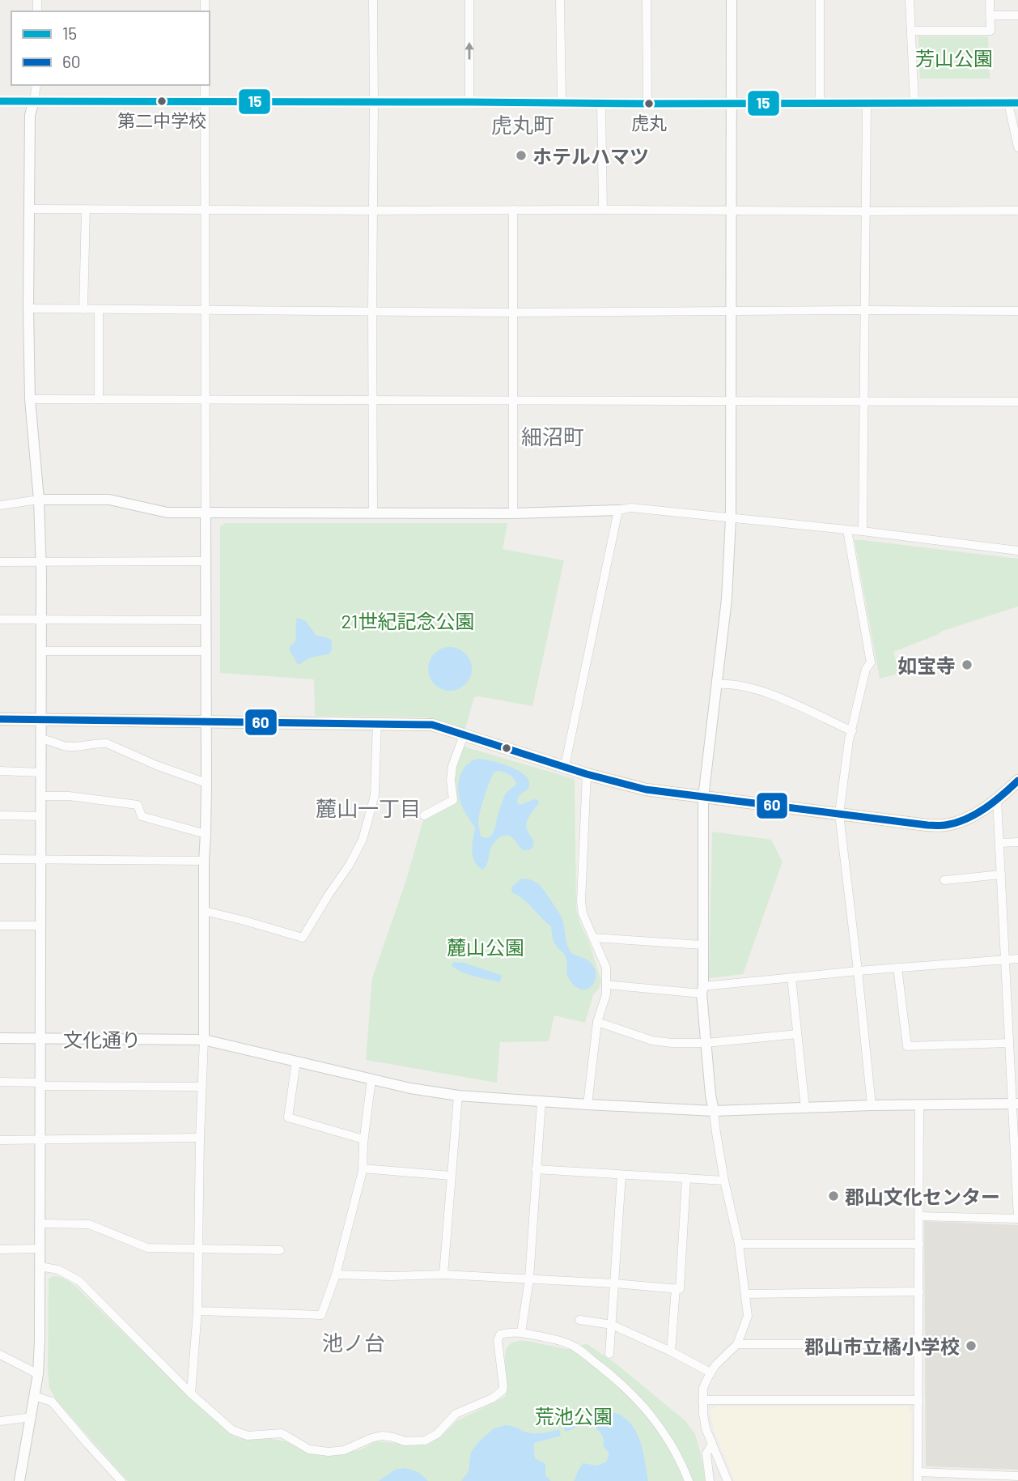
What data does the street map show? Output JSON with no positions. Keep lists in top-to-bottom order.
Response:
{
  "streets": {
    "street": ["文化通り"]
  },
  "districts": [
    "虎丸町",
    "細沼町",
    "麓山一丁目",
    "池ノ台"
  ],
  "parks": [
    "芳山公園",
    "21世紀記念公園",
    "麓山公園",
    "荒池公園"
  ],
  "places": [
    "第二中学校",
    "虎丸",
    "ホテルハマツ",
    "如宝寺",
    "郡山文化センター",
    "郡山市立橘小学校"
  ],
  "lines": ["transit line 15", "transit line 60"],
  "legend": ["15", "60"]
}
